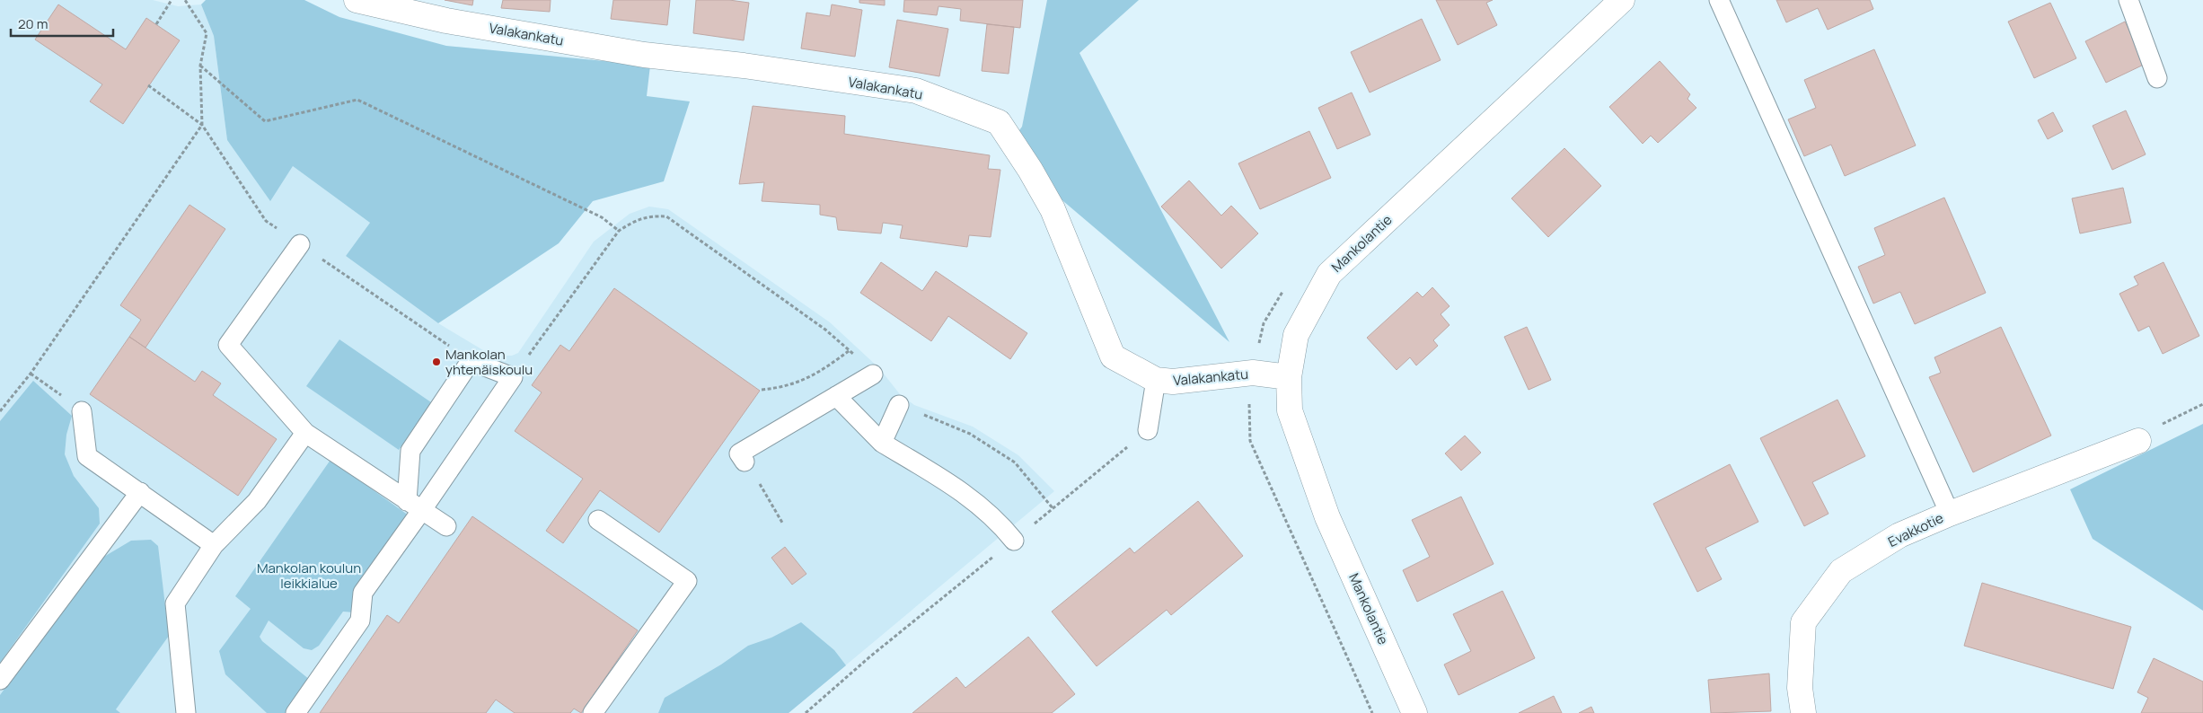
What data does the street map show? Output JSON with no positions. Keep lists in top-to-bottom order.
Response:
{
  "streets": {
    "street": ["Valakankatu", "Mankolantie", "Evakkotie"]
  },
  "crossings": [
    ["Valakankatu", "Mankolantie"]
  ],
  "parks": ["Mankolan koulun leikkialue"],
  "places": ["Mankolan yhtenäiskoulu"],
  "scale_bar": "20 m"
}
